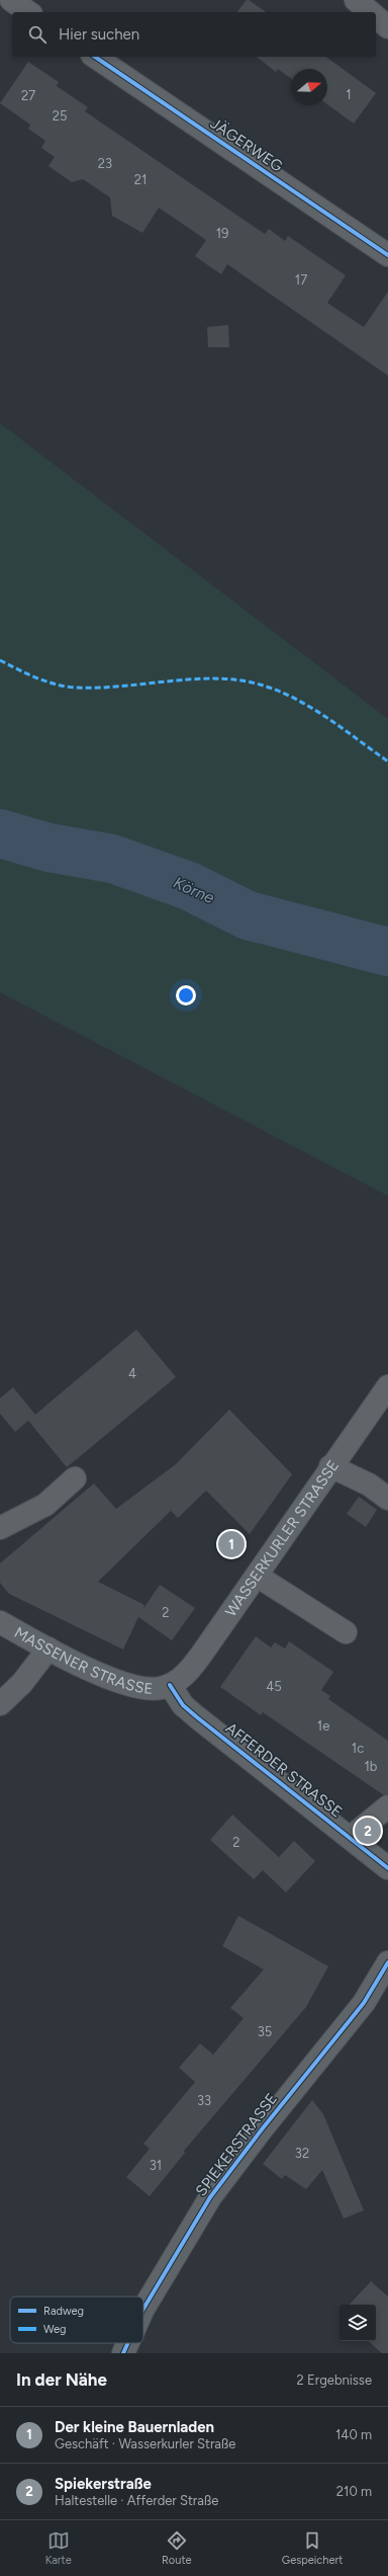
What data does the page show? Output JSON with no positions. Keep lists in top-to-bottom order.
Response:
{
  "streets": {
    "main road": ["WASSERKURLER STRASSE", "MASSENER STRASSE"],
    "street": ["JÄGERWEG", "AFFERDER STRASSE", "SPIEKERSTRASSE"]
  },
  "crossings": [
    ["WASSERKURLER STRASSE", "MASSENER STRASSE"],
    ["WASSERKURLER STRASSE", "AFFERDER STRASSE"],
    ["MASSENER STRASSE", "AFFERDER STRASSE"]
  ],
  "water": ["Körne"],
  "house_numbers": [
    "1",
    "27",
    "25",
    "23",
    "21",
    "19",
    "17",
    "4",
    "2",
    "45",
    "1e",
    "1c",
    "1b",
    "2",
    "35",
    "33",
    "32",
    "31"
  ],
  "legend": ["Radweg", "Weg"],
  "north": "right",
  "page": {
    "search": "Hier suchen",
    "pins": ["1", "2"],
    "heading": ["In der Nähe", "2 Ergebnisse"],
    "list": [
      {
        "mark": "1",
        "name": "Der kleine Bauernladen",
        "note": "Geschäft · Wasserkurler Straße",
        "value": "140 m"
      },
      {
        "mark": "2",
        "name": "Spiekerstraße",
        "note": "Haltestelle · Afferder Straße",
        "value": "210 m"
      }
    ],
    "nav": ["Karte", "Route", "Gespeichert"]
  }
}
